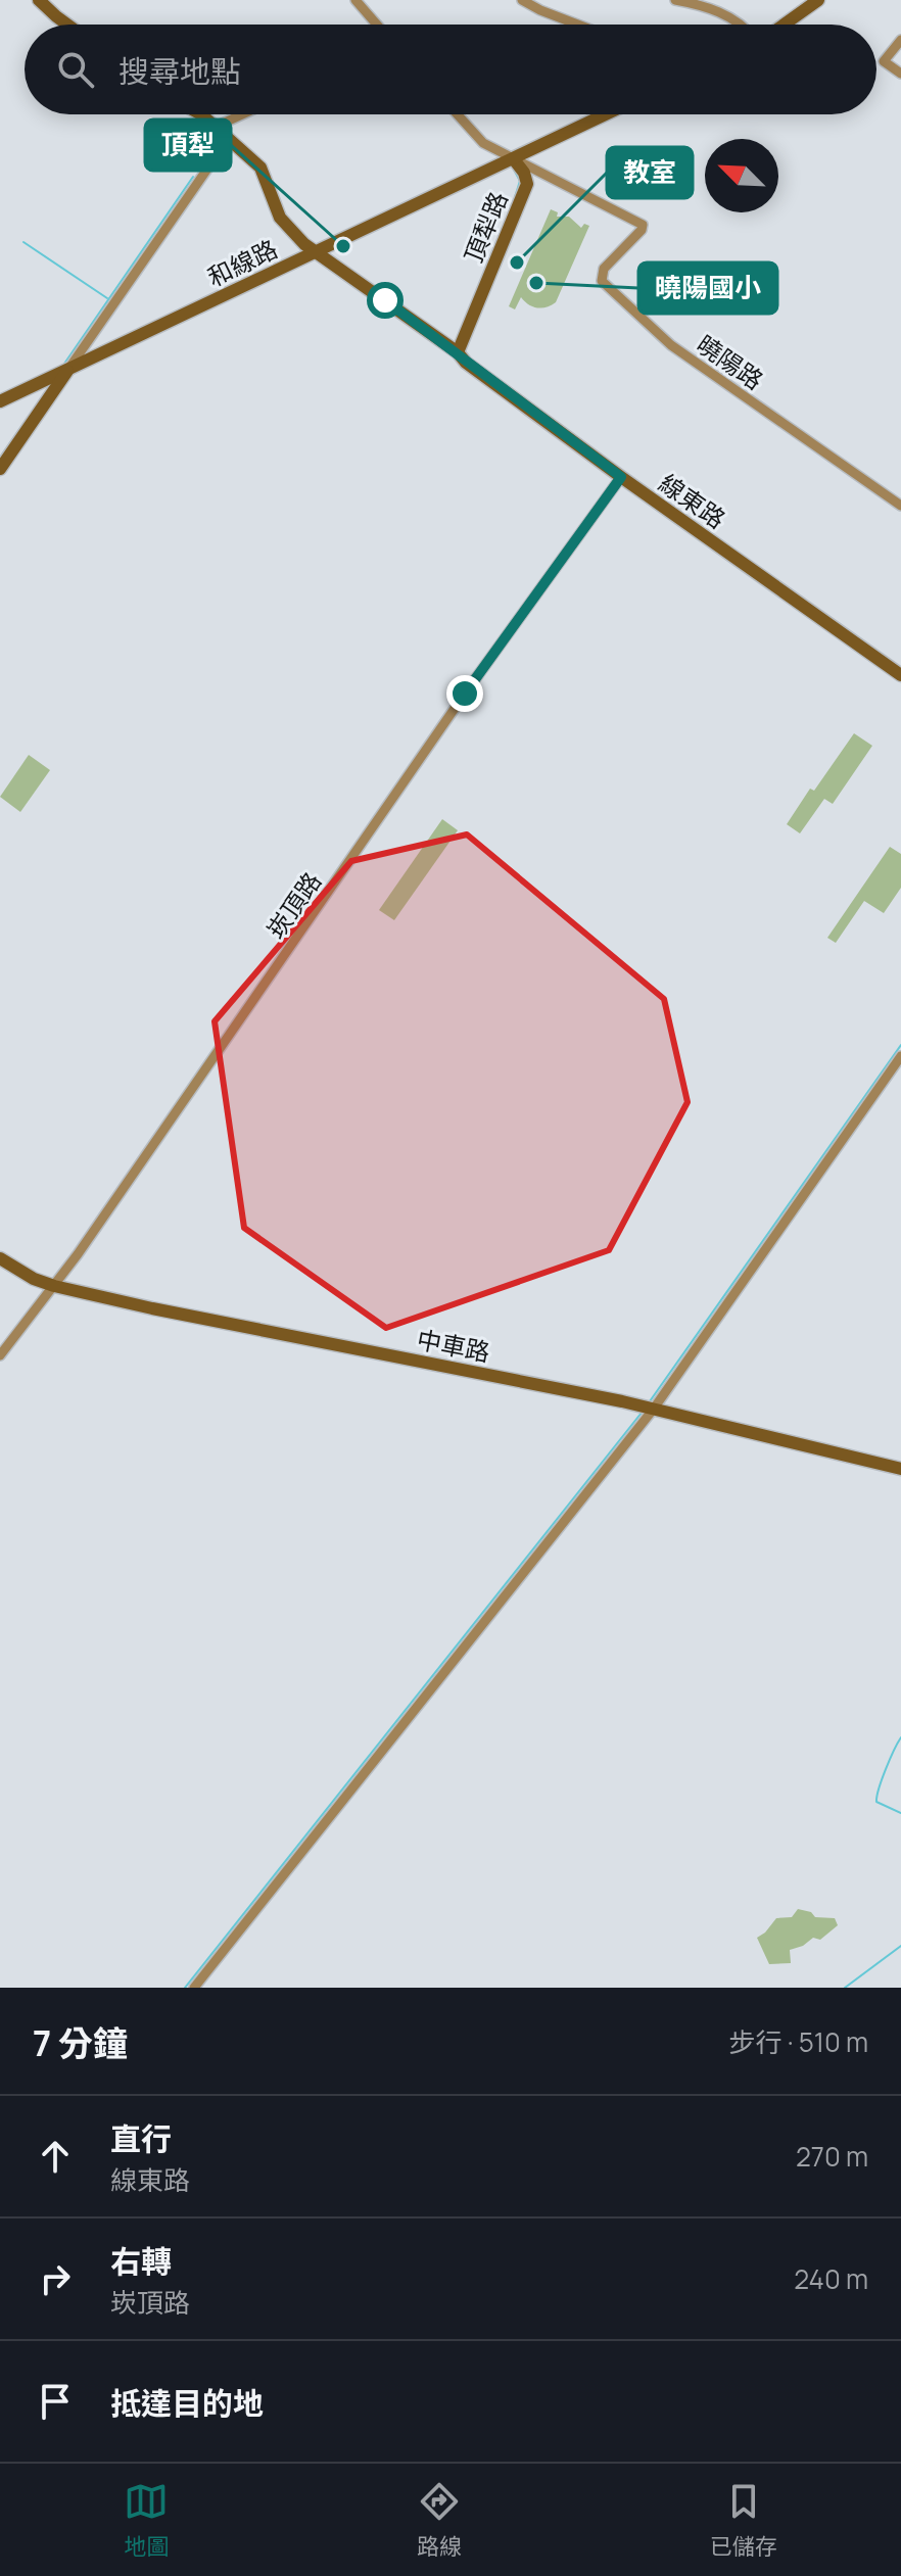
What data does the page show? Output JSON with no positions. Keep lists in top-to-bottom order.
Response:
{
  "streets": {
    "street": [
      "頂犁路",
      "和線路",
      "曉陽路",
      "線東路",
      "崁頂路",
      "中車路"
    ]
  },
  "crossings": [
    ["頂犁路", "和線路"],
    ["頂犁路", "曉陽路"],
    ["頂犁路", "線東路"],
    ["和線路", "曉陽路"],
    ["和線路", "線東路"],
    ["線東路", "崁頂路"],
    ["崁頂路", "中車路"]
  ],
  "places": ["頂犁", "教室", "曉陽國小"],
  "north": "top left",
  "page": {
    "search": "搜尋地點",
    "heading": ["7 分鐘", "步行 · 510 m"],
    "list": [
      ["直行", "線東路", "270 m"],
      ["右轉", "崁頂路", "240 m"],
      "抵達目的地"
    ],
    "nav": ["地圖", "路線", "已儲存"]
  }
}
